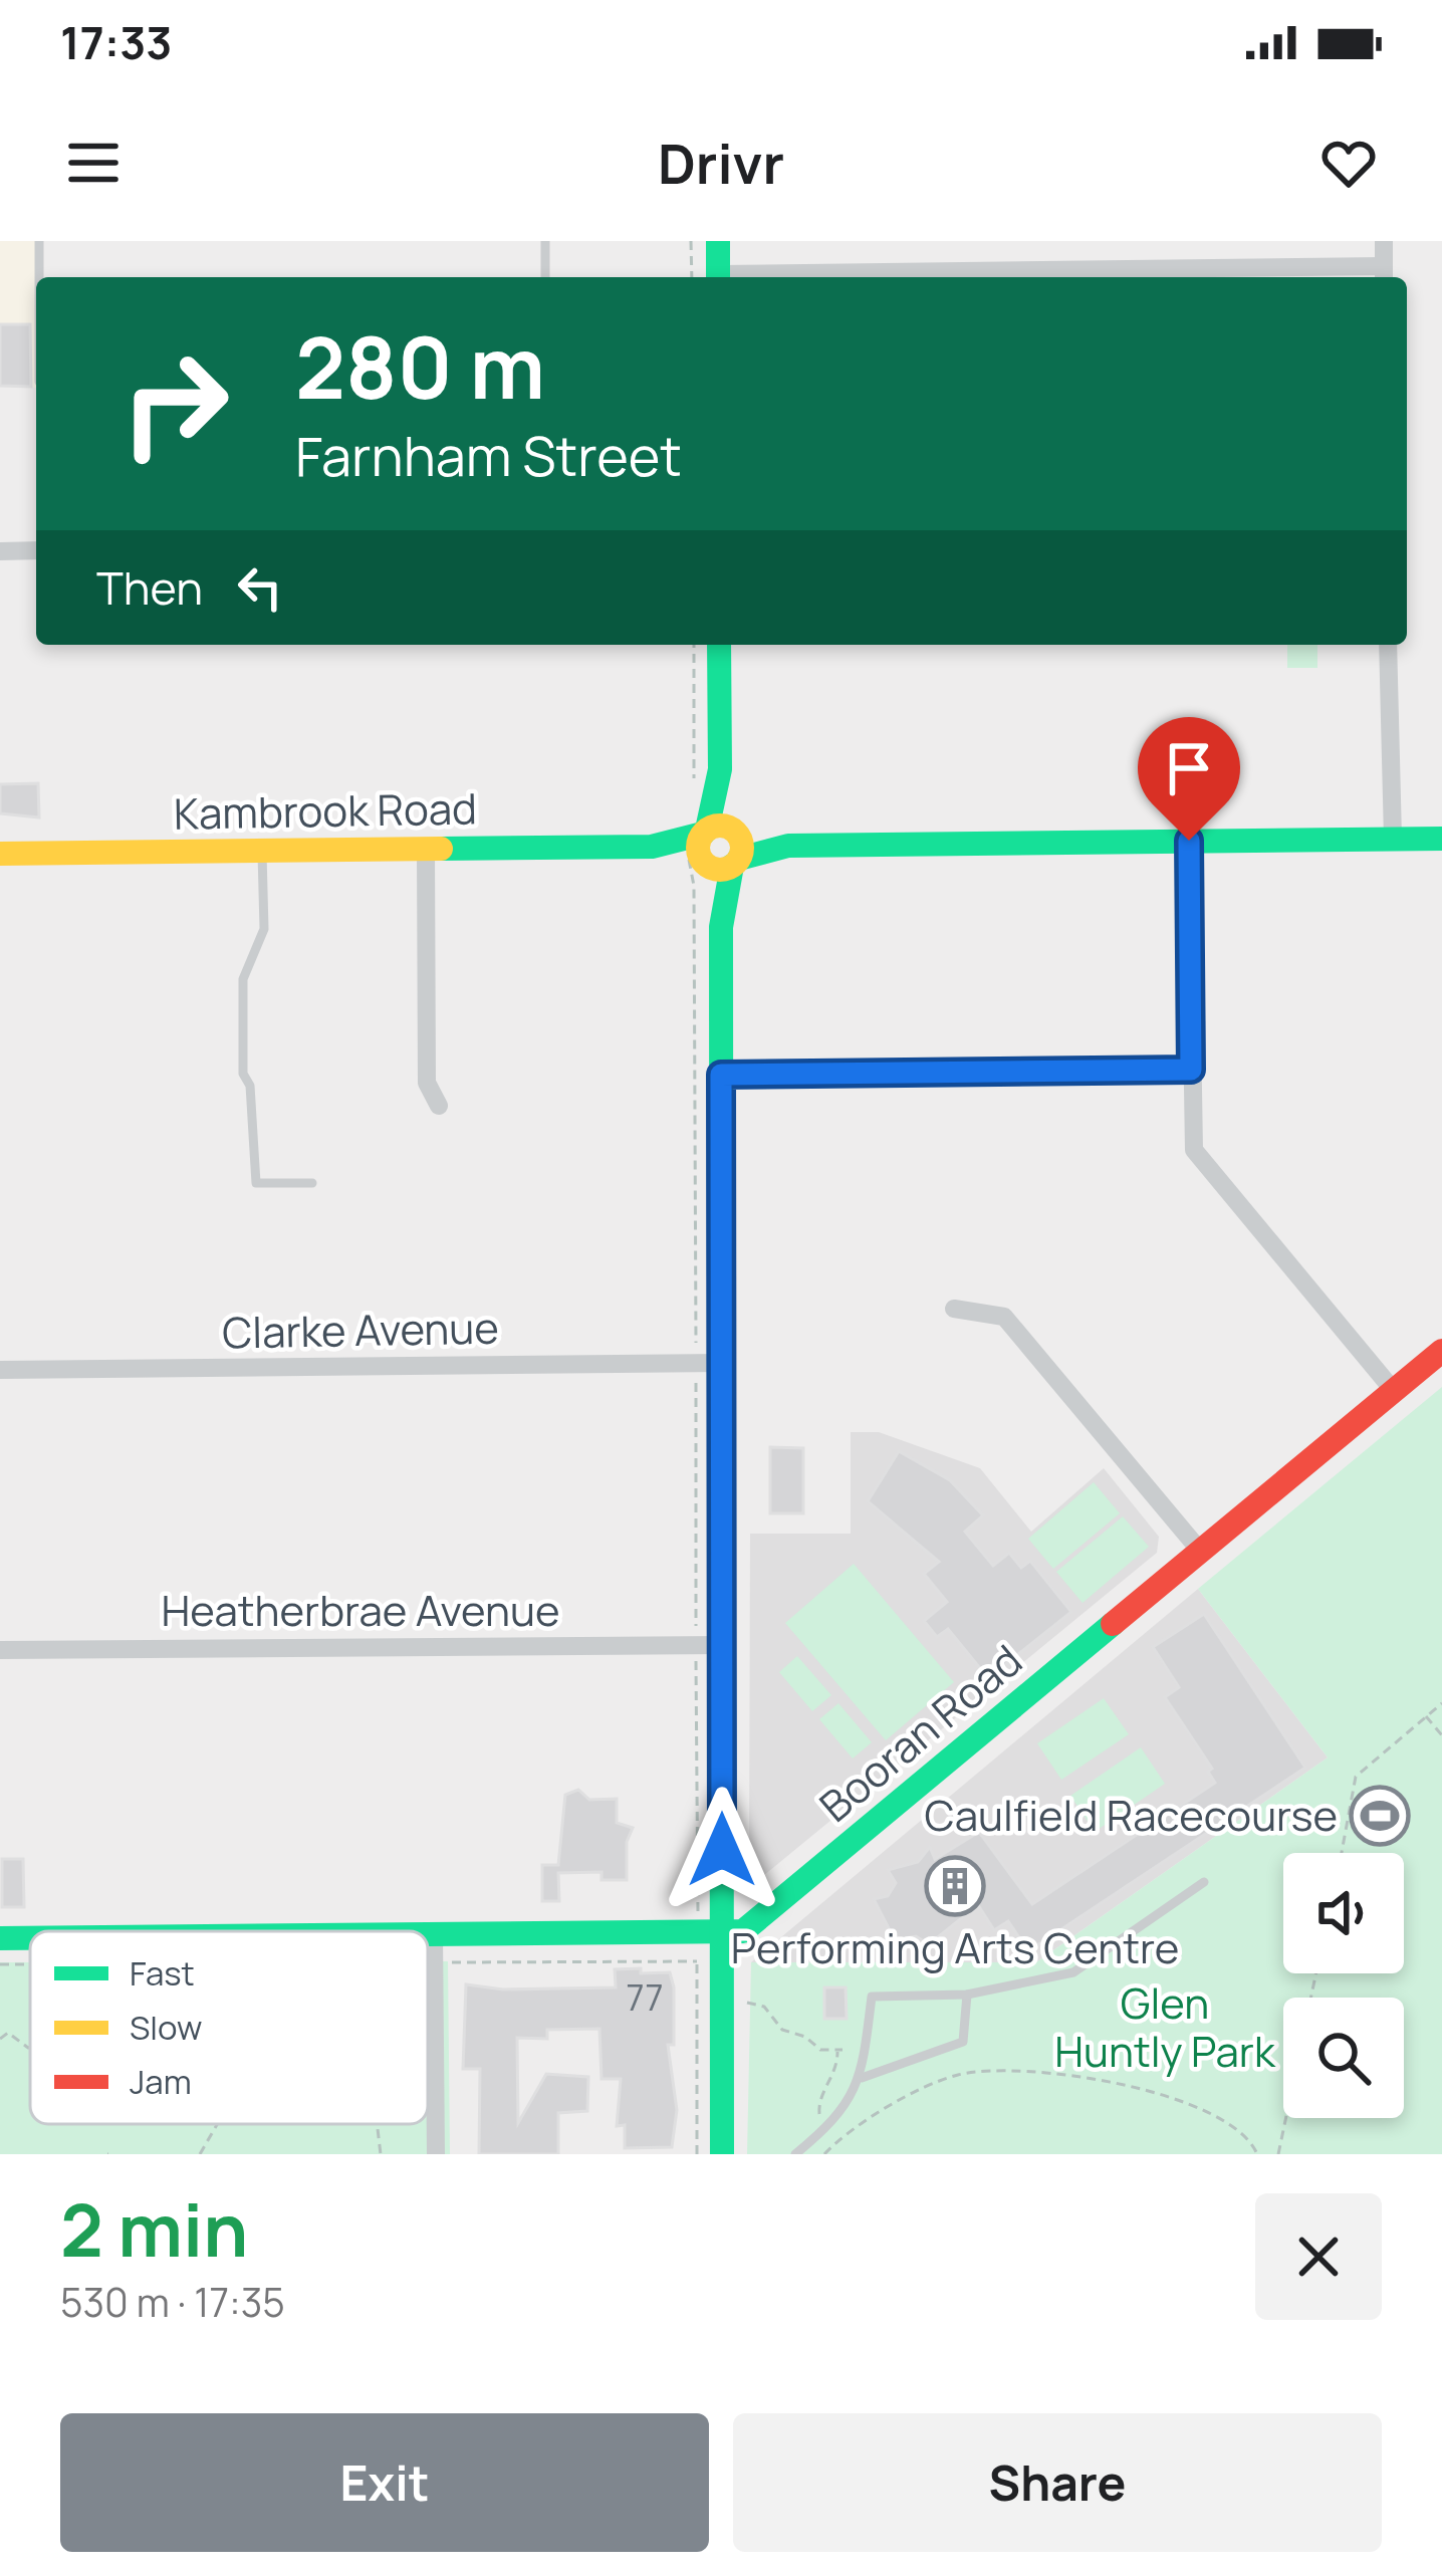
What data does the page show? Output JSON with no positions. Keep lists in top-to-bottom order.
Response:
{
  "streets": {
    "street": [
      "Kambrook Road",
      "Clarke Avenue",
      "Heatherbrae Avenue",
      "Booran Road"
    ]
  },
  "parks": ["Glen Huntly Park"],
  "places": {
    "sports": ["Caulfield Racecourse"],
    "building": ["Performing Arts Centre"]
  },
  "house_numbers": ["77"],
  "legend": ["Fast", "Slow", "Jam"],
  "page": {
    "status": "17:33",
    "header": "Drivr",
    "turn": ["280 m", "Farnham Street"],
    "then": "Then",
    "heading": ["2 min", "530 m · 17:35"],
    "buttons": ["Exit", "Share"]
  }
}
